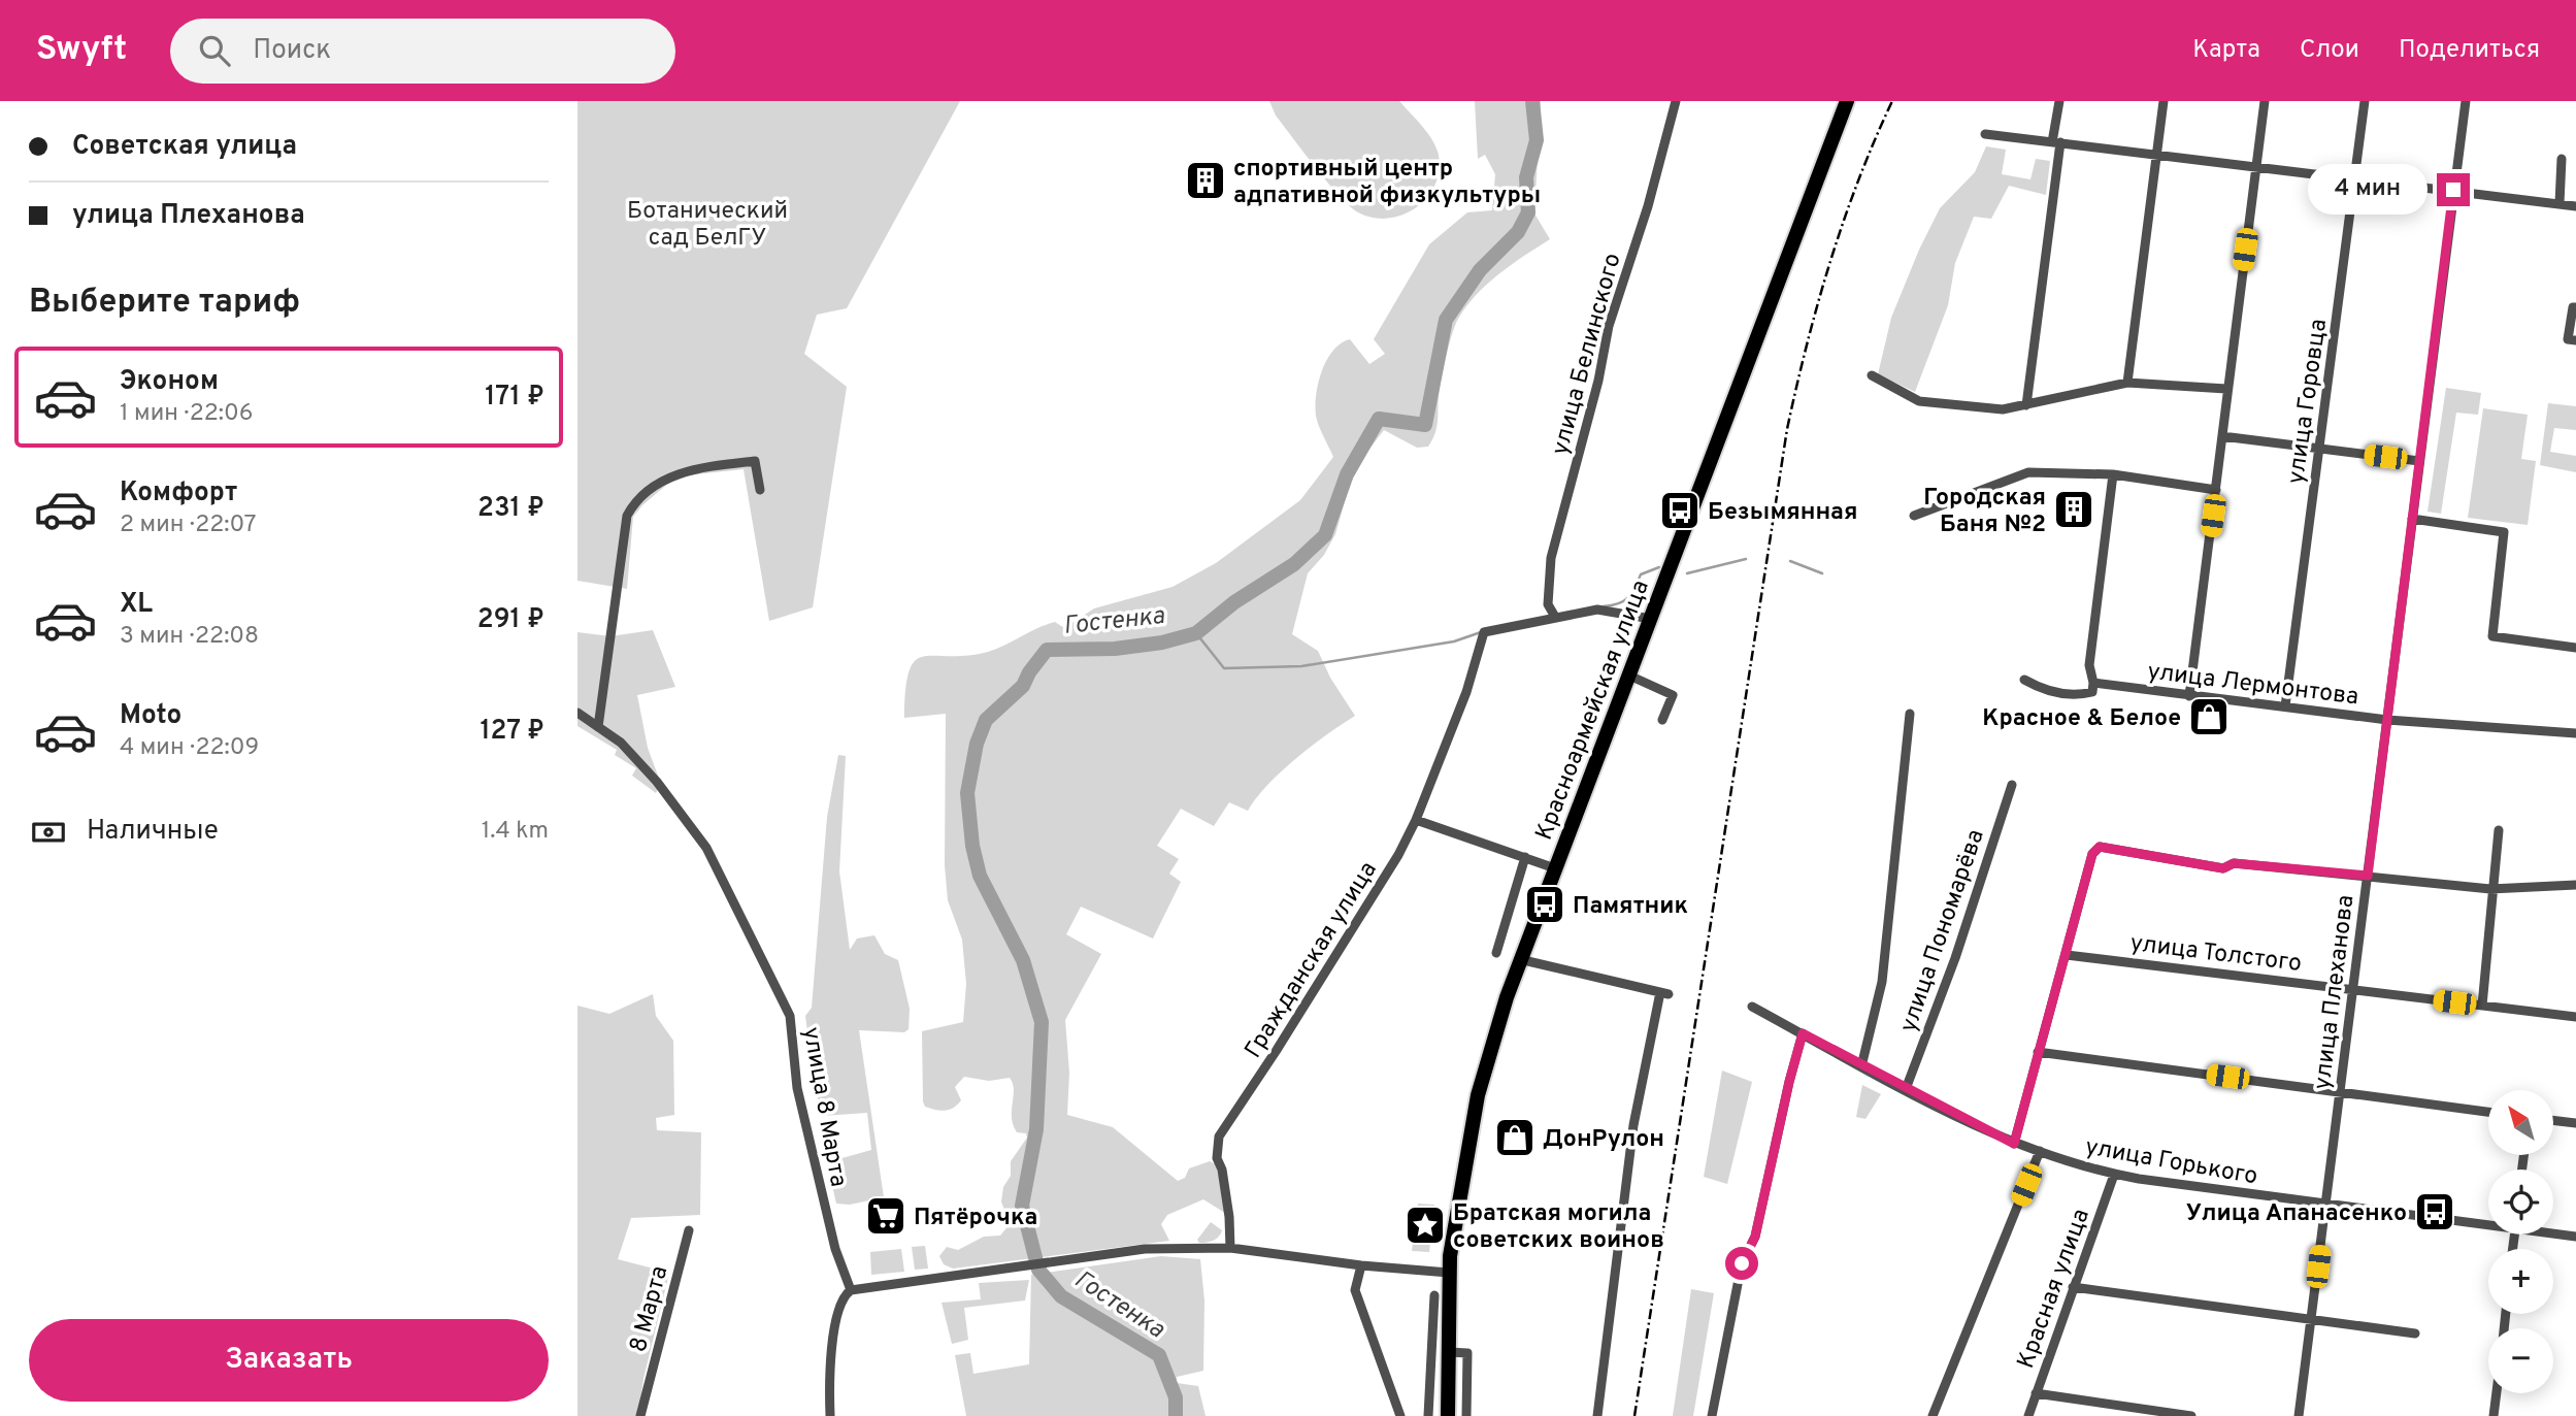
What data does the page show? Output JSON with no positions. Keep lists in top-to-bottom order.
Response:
{
  "streets": {
    "main road": ["Красноармейская улица"],
    "street": [
      "улица Белинского",
      "улица Горовца",
      "улица Лермонтова",
      "улица Пономарёва",
      "улица Толстого",
      "Гражданская улица",
      "улица Плеханова",
      "улица 8 Марта",
      "улица Горького",
      "Красная улица",
      "8 Марта"
    ]
  },
  "crossings": [
    ["улица Белинского", "Гражданская улица"],
    ["улица Горовца", "улица Лермонтова"],
    ["улица Лермонтова", "улица Плеханова"],
    ["улица Пономарёва", "улица Горького"],
    ["улица Толстого", "улица Плеханова"],
    ["улица Плеханова", "улица Горького"],
    ["улица Горького", "Красная улица"]
  ],
  "water": ["Гостенка"],
  "parks": ["Ботанический сад БелГУ"],
  "places": {
    "building": ["спортивный центр адпативной физкультуры", "Городская Баня №2"],
    "bus stop": ["Безымянная", "Памятник", "Улица Апанасенко"],
    "shop": ["Красное & Белое", "ДонРулон"],
    "supermarket": ["Пятёрочка"],
    "place": ["Братская могила советских воинов"]
  },
  "north": "top left",
  "page": {
    "header": "Swyft",
    "search": "Поиск",
    "nav": ["Карта", "Слои", "Поделиться"],
    "banner": ["Советская улица", "улица Плеханова"],
    "bubble": "4 мин",
    "heading": "Выберите тариф",
    "list": [
      {
        "name": "Эконом",
        "note": "1 мин · 22:06",
        "value": "171 ₽"
      },
      {
        "name": "Комфорт",
        "note": "2 мин · 22:07",
        "value": "231 ₽"
      },
      {
        "name": "XL",
        "note": "3 мин · 22:08",
        "value": "291 ₽"
      },
      {
        "name": "Moto",
        "note": "4 мин · 22:09",
        "value": "127 ₽"
      }
    ],
    "pay": ["Наличные", "1.4 km"],
    "map_buttons": ["+", "−"],
    "buttons": "Заказать"
  }
}
